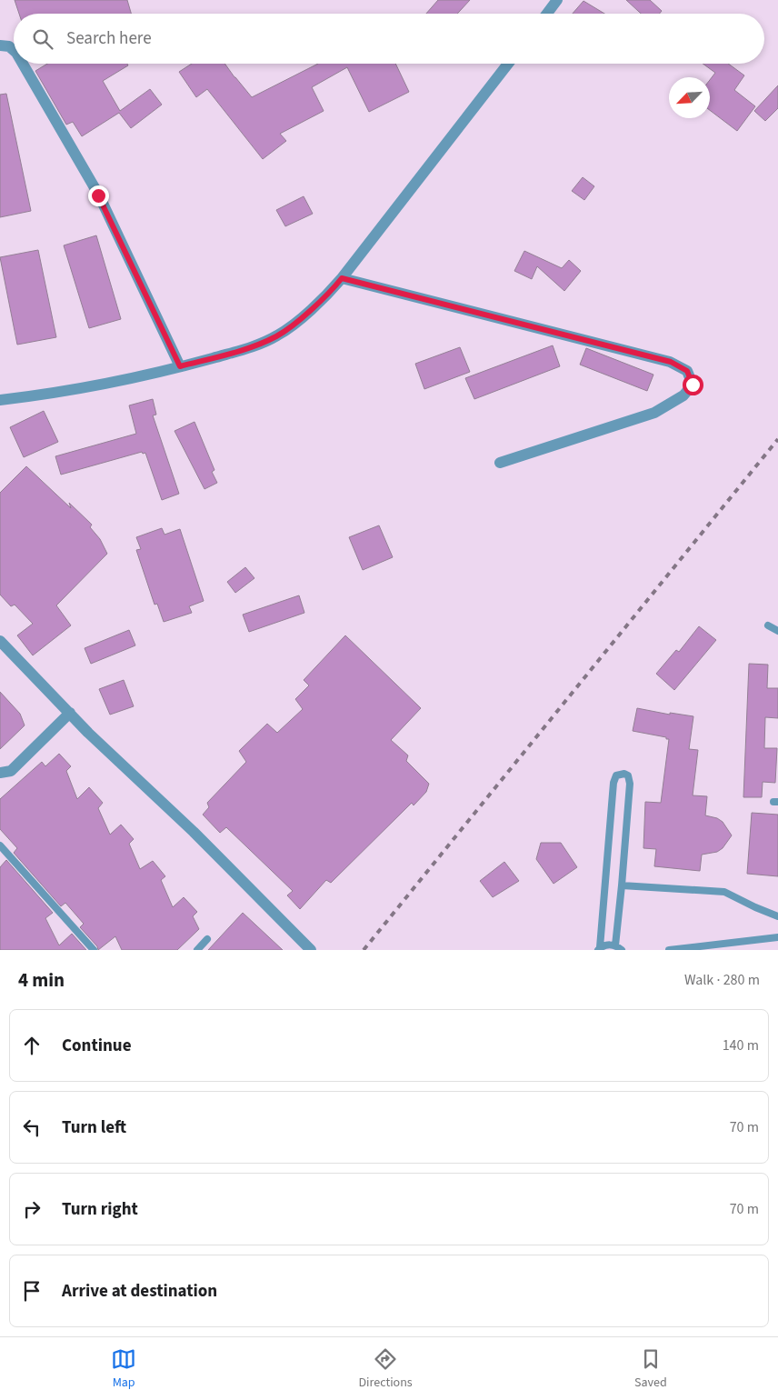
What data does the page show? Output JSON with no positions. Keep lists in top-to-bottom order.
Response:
{
  "north": "bottom left",
  "page": {
    "search": "Search here",
    "heading": ["4 min", "Walk · 280 m"],
    "list": [
      ["Continue", "140 m"],
      ["Turn left", "70 m"],
      ["Turn right", "70 m"],
      "Arrive at destination"
    ],
    "nav": ["Map", "Directions", "Saved"]
  }
}
